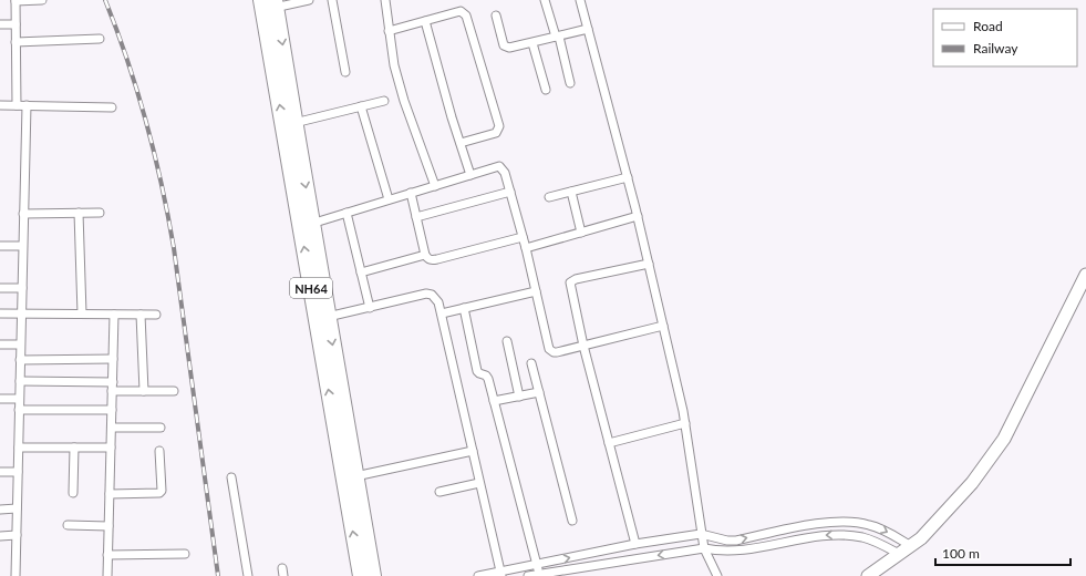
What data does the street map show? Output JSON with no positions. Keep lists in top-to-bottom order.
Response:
{
  "streets": {
    "highway": ["NH64"]
  },
  "legend": ["Road", "Railway"],
  "scale_bar": "100 m"
}
